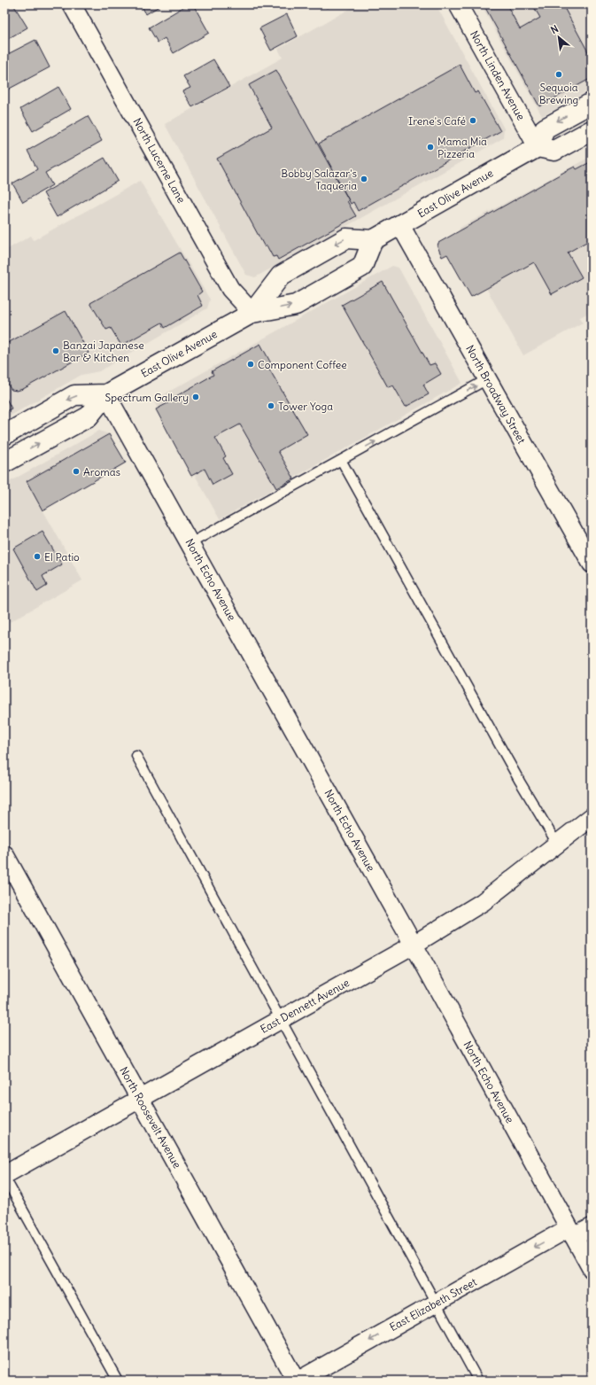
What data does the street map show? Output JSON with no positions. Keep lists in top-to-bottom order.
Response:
{
  "streets": {
    "main road": ["East Olive Avenue"],
    "street": [
      "North Linden Avenue",
      "North Lucerne Lane",
      "North Broadway Street",
      "North Echo Avenue",
      "East Dennett Avenue",
      "North Roosevelt Avenue",
      "East Elizabeth Street"
    ]
  },
  "crossings": [
    ["North Linden Avenue", "East Olive Avenue"],
    ["North Lucerne Lane", "East Olive Avenue"],
    ["East Olive Avenue", "North Broadway Street"],
    ["East Olive Avenue", "North Echo Avenue"],
    ["North Echo Avenue", "East Dennett Avenue"],
    ["North Echo Avenue", "East Elizabeth Street"],
    ["East Dennett Avenue", "North Roosevelt Avenue"],
    ["North Roosevelt Avenue", "East Elizabeth Street"]
  ],
  "one_way": ["East Elizabeth Street"],
  "places": [
    "Sequoia Brewing",
    "Irene's Café",
    "Mama Mia Pizzeria",
    "Bobby Salazar's Taqueria",
    "Banzai Japanese Bar & Kitchen",
    "Component Coffee",
    "Spectrum Gallery",
    "Tower Yoga",
    "Aromas",
    "El Patio"
  ],
  "north": "top left"
}
